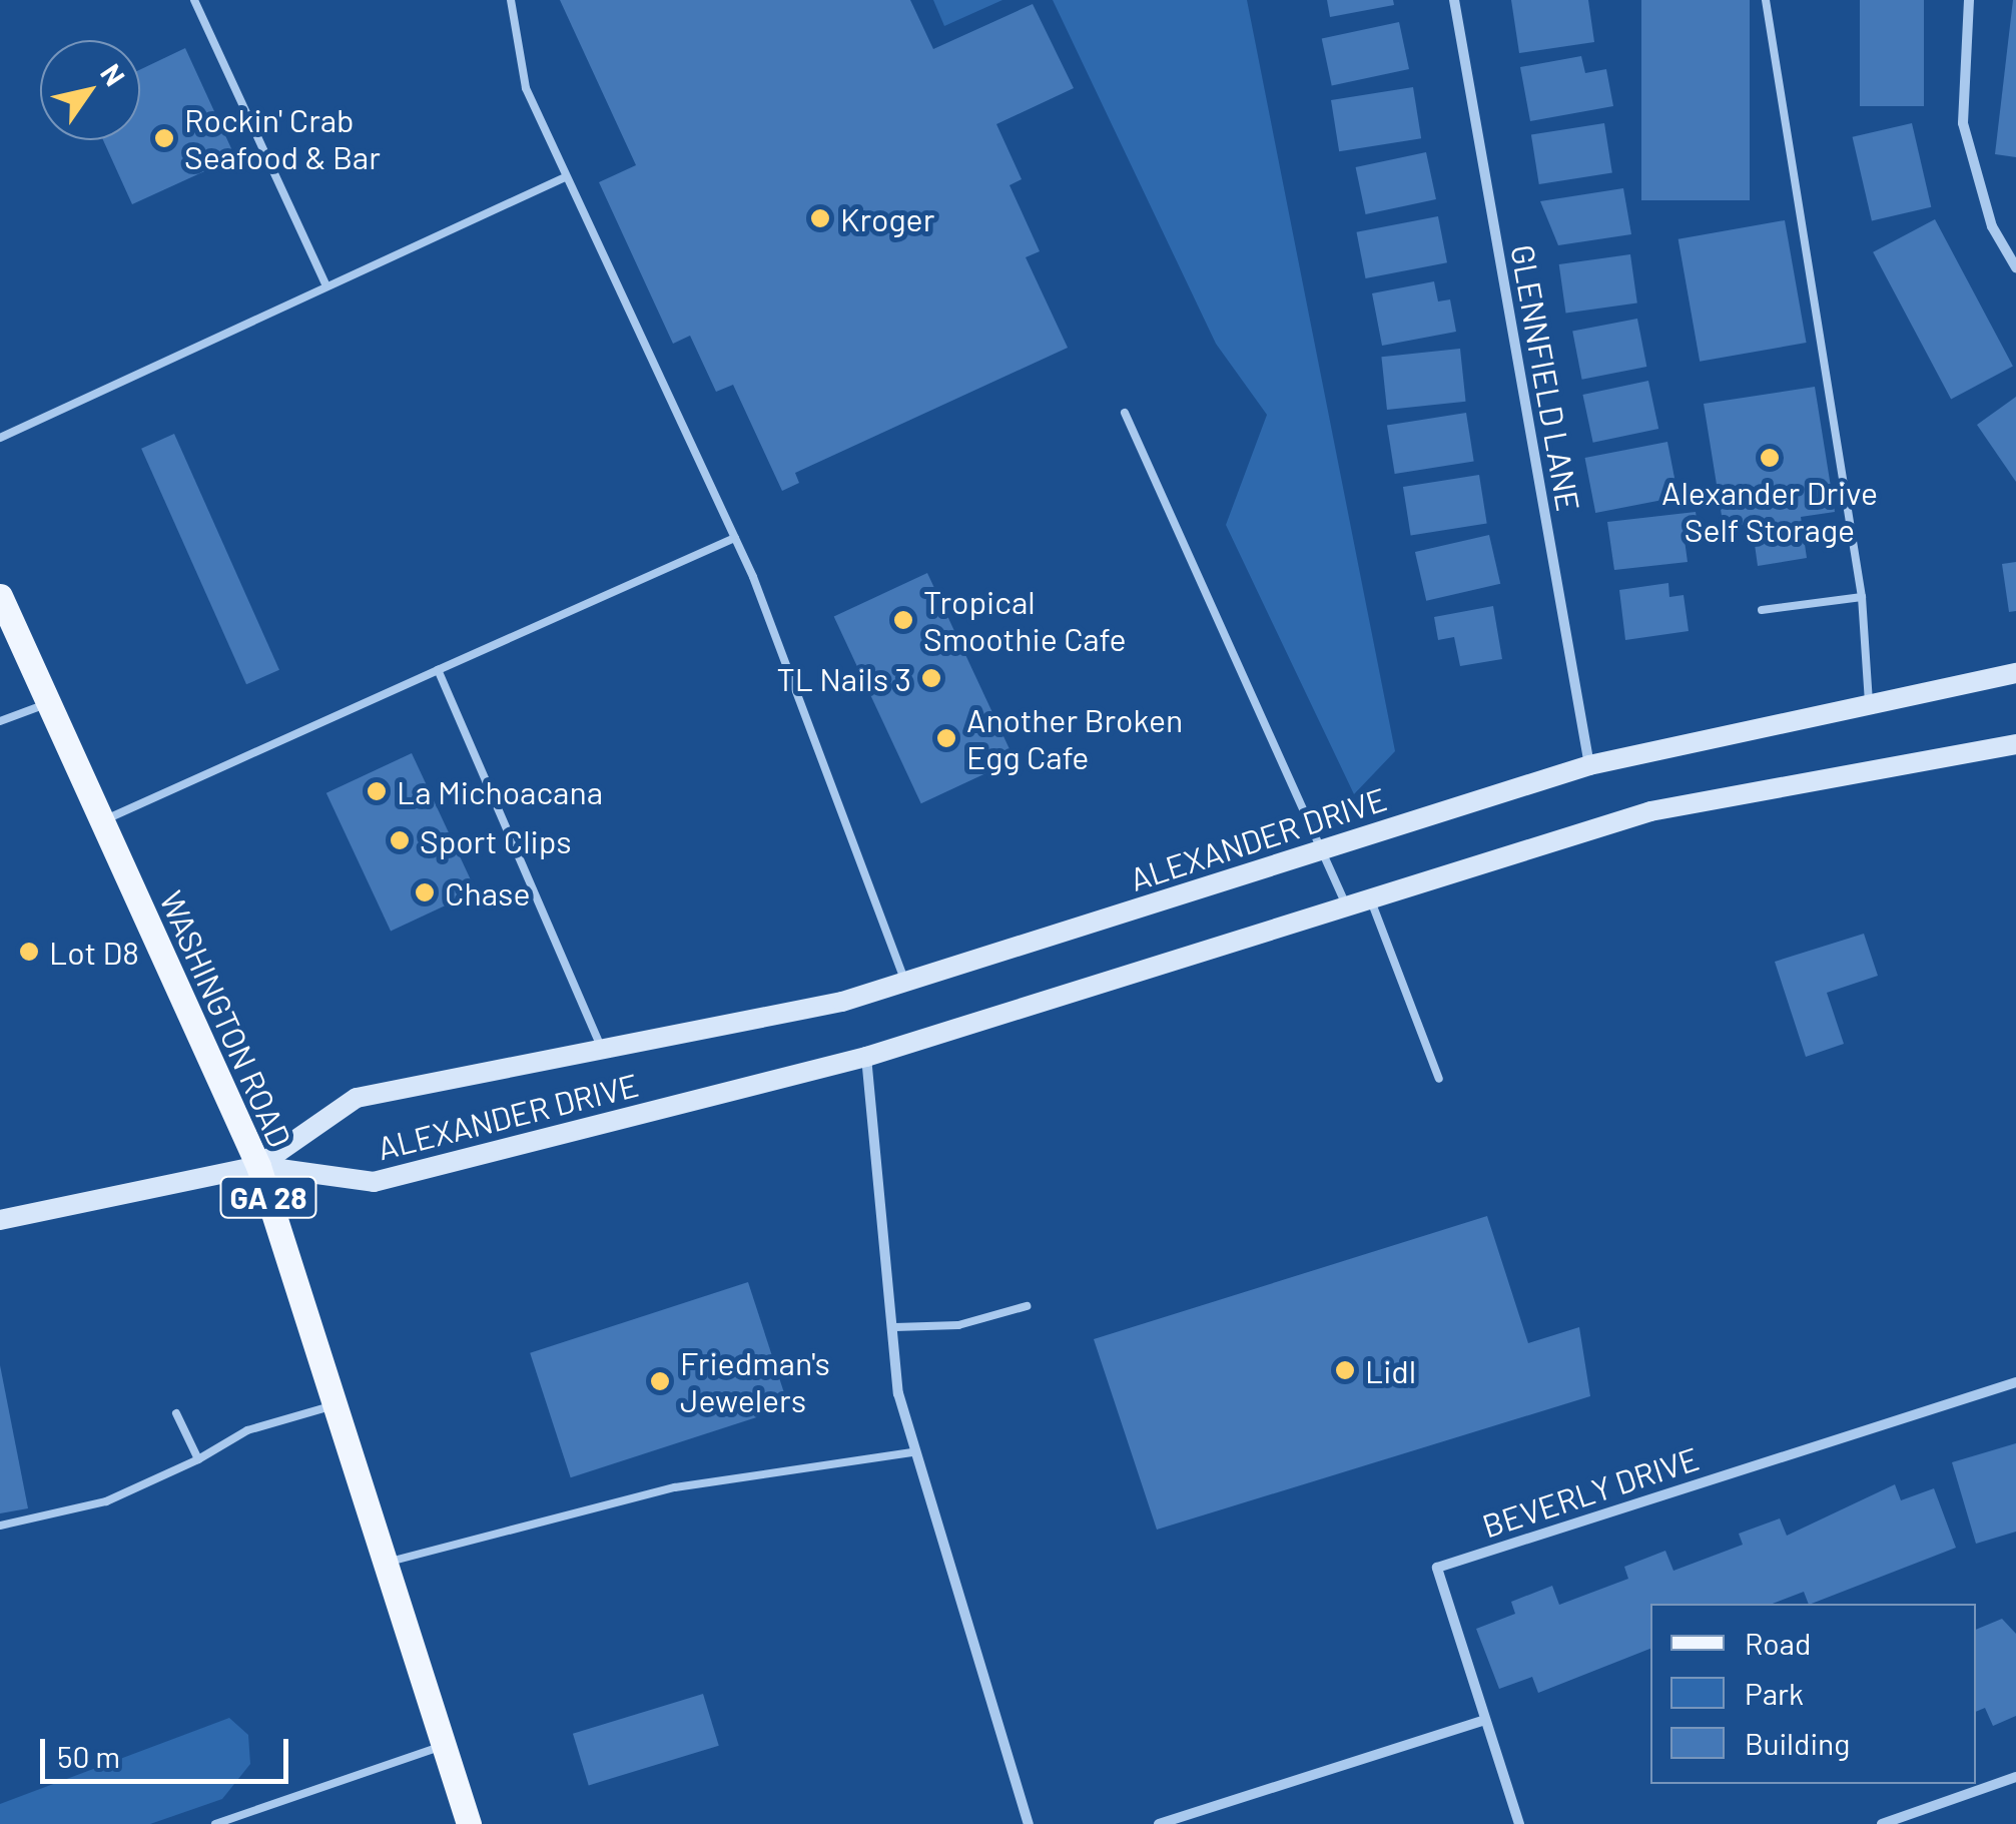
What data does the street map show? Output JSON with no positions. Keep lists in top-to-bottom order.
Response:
{
  "streets": {
    "main road": ["ALEXANDER DRIVE", "WASHINGTON ROAD", "GA 28"],
    "street": ["GLENNFIELD LANE", "BEVERLY DRIVE"]
  },
  "crossings": [
    ["GLENNFIELD LANE", "ALEXANDER DRIVE"],
    ["ALEXANDER DRIVE", "WASHINGTON ROAD"]
  ],
  "places": [
    "Rockin' Crab Seafood & Bar",
    "Kroger",
    "Alexander Drive Self Storage",
    "Tropical Smoothie Cafe",
    "TL Nails 3",
    "Another Broken Egg Cafe",
    "La Michoacana",
    "Sport Clips",
    "Chase",
    "Lot D8",
    "Lidl",
    "Friedman's Jewelers"
  ],
  "legend": ["Road", "Park", "Building"],
  "scale_bar": "50 m",
  "north": "top right"
}
